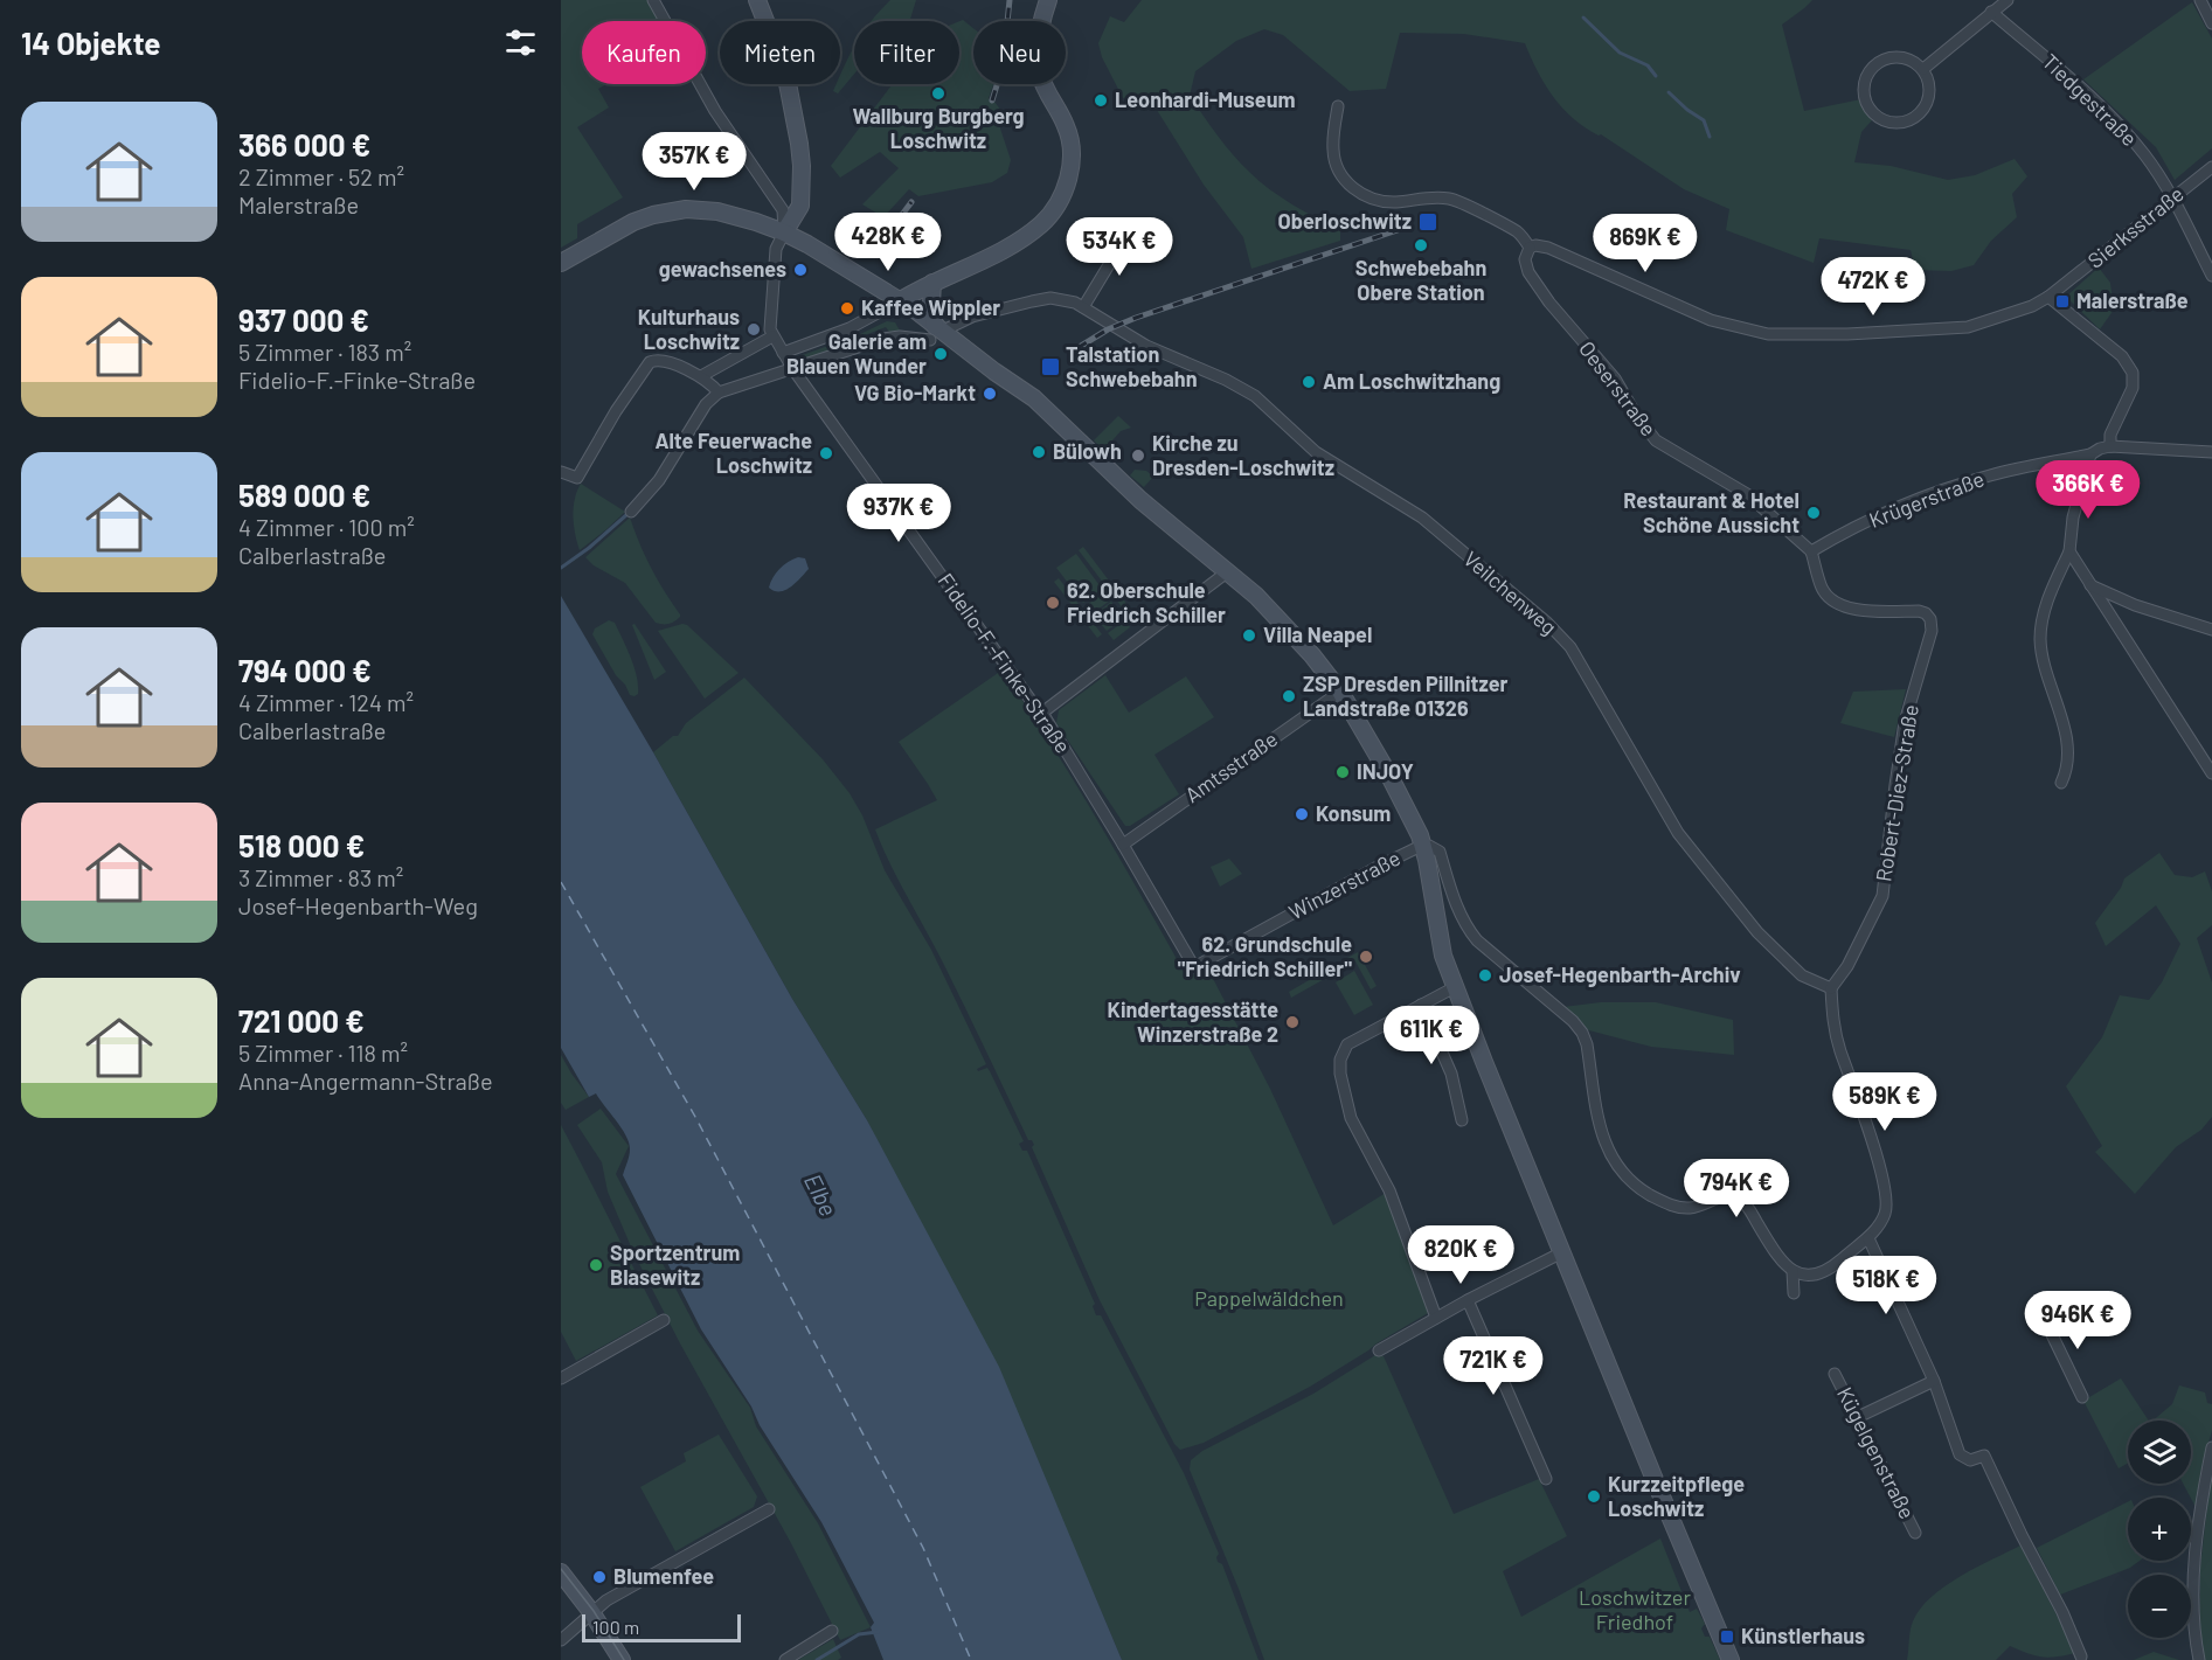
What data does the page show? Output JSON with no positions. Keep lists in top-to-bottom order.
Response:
{
  "streets": {
    "street": [
      "Tiedgestraße",
      "Sierksstraße",
      "Oeserstraße",
      "Krügerstraße",
      "Veilchenweg",
      "Fidelio-F.-Finke-Straße",
      "Amtsstraße",
      "Robert-Diez-Straße",
      "Winzerstraße",
      "Kügelgenstraße"
    ]
  },
  "crossings": [
    ["Tiedgestraße", "Sierksstraße"],
    ["Sierksstraße", "Oeserstraße"],
    ["Oeserstraße", "Krügerstraße"],
    ["Oeserstraße", "Robert-Diez-Straße"],
    ["Krügerstraße", "Robert-Diez-Straße"],
    ["Veilchenweg", "Robert-Diez-Straße"],
    ["Fidelio-F.-Finke-Straße", "Amtsstraße"],
    ["Fidelio-F.-Finke-Straße", "Winzerstraße"]
  ],
  "water": ["Elbe"],
  "parks": ["Pappelwäldchen", "Loschwitzer Friedhof"],
  "places": {
    "other": [
      "Wallburg Burgberg Loschwitz",
      "Leonhardi-Museum",
      "Schwebebahn Obere Station",
      "gewachsenes",
      "Kaffee Wippler",
      "Kulturhaus Loschwitz",
      "Galerie am Blauen Wunder",
      "Am Loschwitzhang",
      "VG Bio-Markt",
      "Bülowh",
      "Alte Feuerwache Loschwitz",
      "Kirche zu Dresden-Loschwitz",
      "Restaurant & Hotel Schöne Aussicht",
      "62. Oberschule Friedrich Schiller",
      "Villa Neapel",
      "ZSP Dresden Pillnitzer Landstraße 01326",
      "INJOY",
      "Konsum",
      "62. Grundschule \"Friedrich Schiller\"",
      "Josef-Hegenbarth-Archiv",
      "Kindertagesstätte Winzerstraße 2",
      "Sportzentrum Blasewitz",
      "Kurzzeitpflege Loschwitz",
      "Blumenfee"
    ],
    "transit": [
      "Oberloschwitz",
      "Malerstraße",
      "Talstation Schwebebahn",
      "Künstlerhaus"
    ]
  },
  "scale_bar": "100 m",
  "page": {
    "heading": "14 Objekte",
    "chip": [
      "Kaufen",
      "Mieten",
      "Filter",
      "Neu"
    ],
    "list": [
      {
        "name": "366 000 €",
        "note": "2 Zimmer · 52 m² · Malerstraße"
      },
      {
        "name": "937 000 €",
        "note": "5 Zimmer · 183 m² · Fidelio-F.-Finke-Straße"
      },
      {
        "name": "589 000 €",
        "note": "4 Zimmer · 100 m² · Calberlastraße"
      },
      {
        "name": "794 000 €",
        "note": "4 Zimmer · 124 m² · Calberlastraße"
      },
      {
        "name": "518 000 €",
        "note": "3 Zimmer · 83 m² · Josef-Hegenbarth-Weg"
      },
      {
        "name": "721 000 €",
        "note": "5 Zimmer · 118 m² · Anna-Angermann-Straße"
      }
    ],
    "price": [
      "357K €",
      "428K €",
      "869K €",
      "534K €",
      "472K €",
      "366K €",
      "937K €",
      "611K €",
      "589K €",
      "794K €",
      "820K €",
      "518K €",
      "946K €",
      "721K €"
    ],
    "map_buttons": ["+", "−"],
    "scale": "100 m"
  }
}
